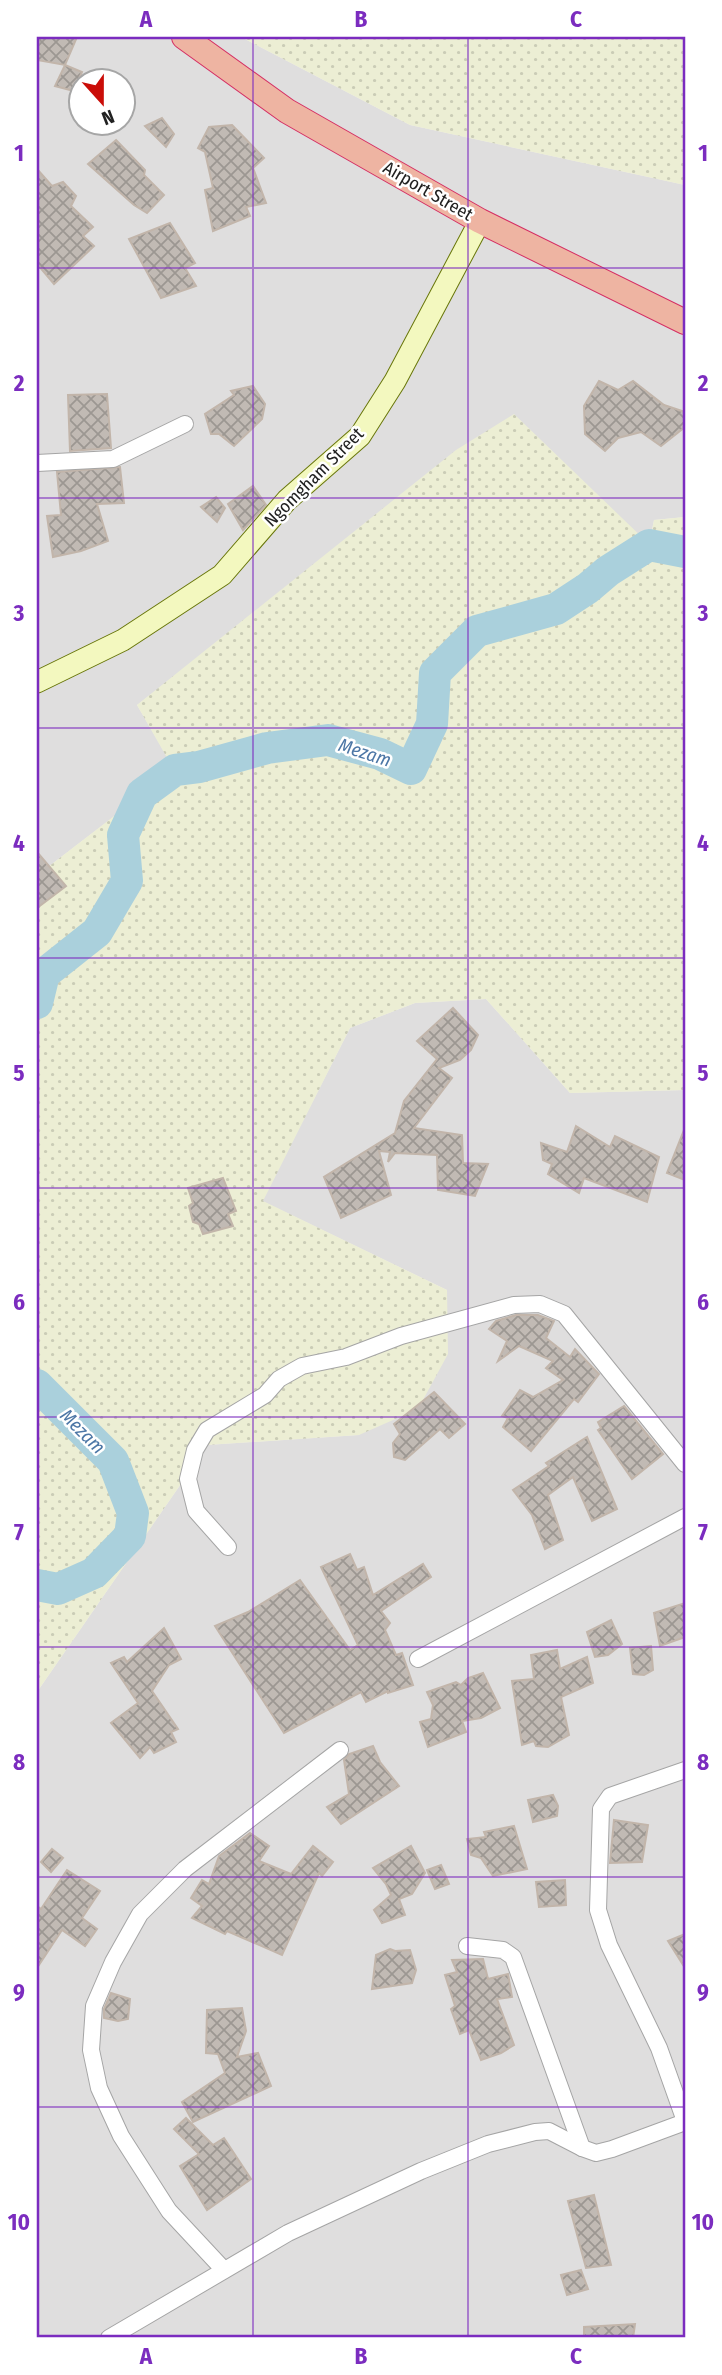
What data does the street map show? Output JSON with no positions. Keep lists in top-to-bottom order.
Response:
{
  "streets": {
    "highway": ["Airport Street"],
    "main road": ["Ngomgham Street"]
  },
  "crossings": [
    ["Airport Street", "Ngomgham Street"]
  ],
  "water": ["Mezam"],
  "north": "bottom",
  "grid": {
    "columns": ["A", "B", "C"],
    "rows": [
      "1",
      "2",
      "3",
      "4",
      "5",
      "6",
      "7",
      "8",
      "9",
      "10"
    ]
  }
}
